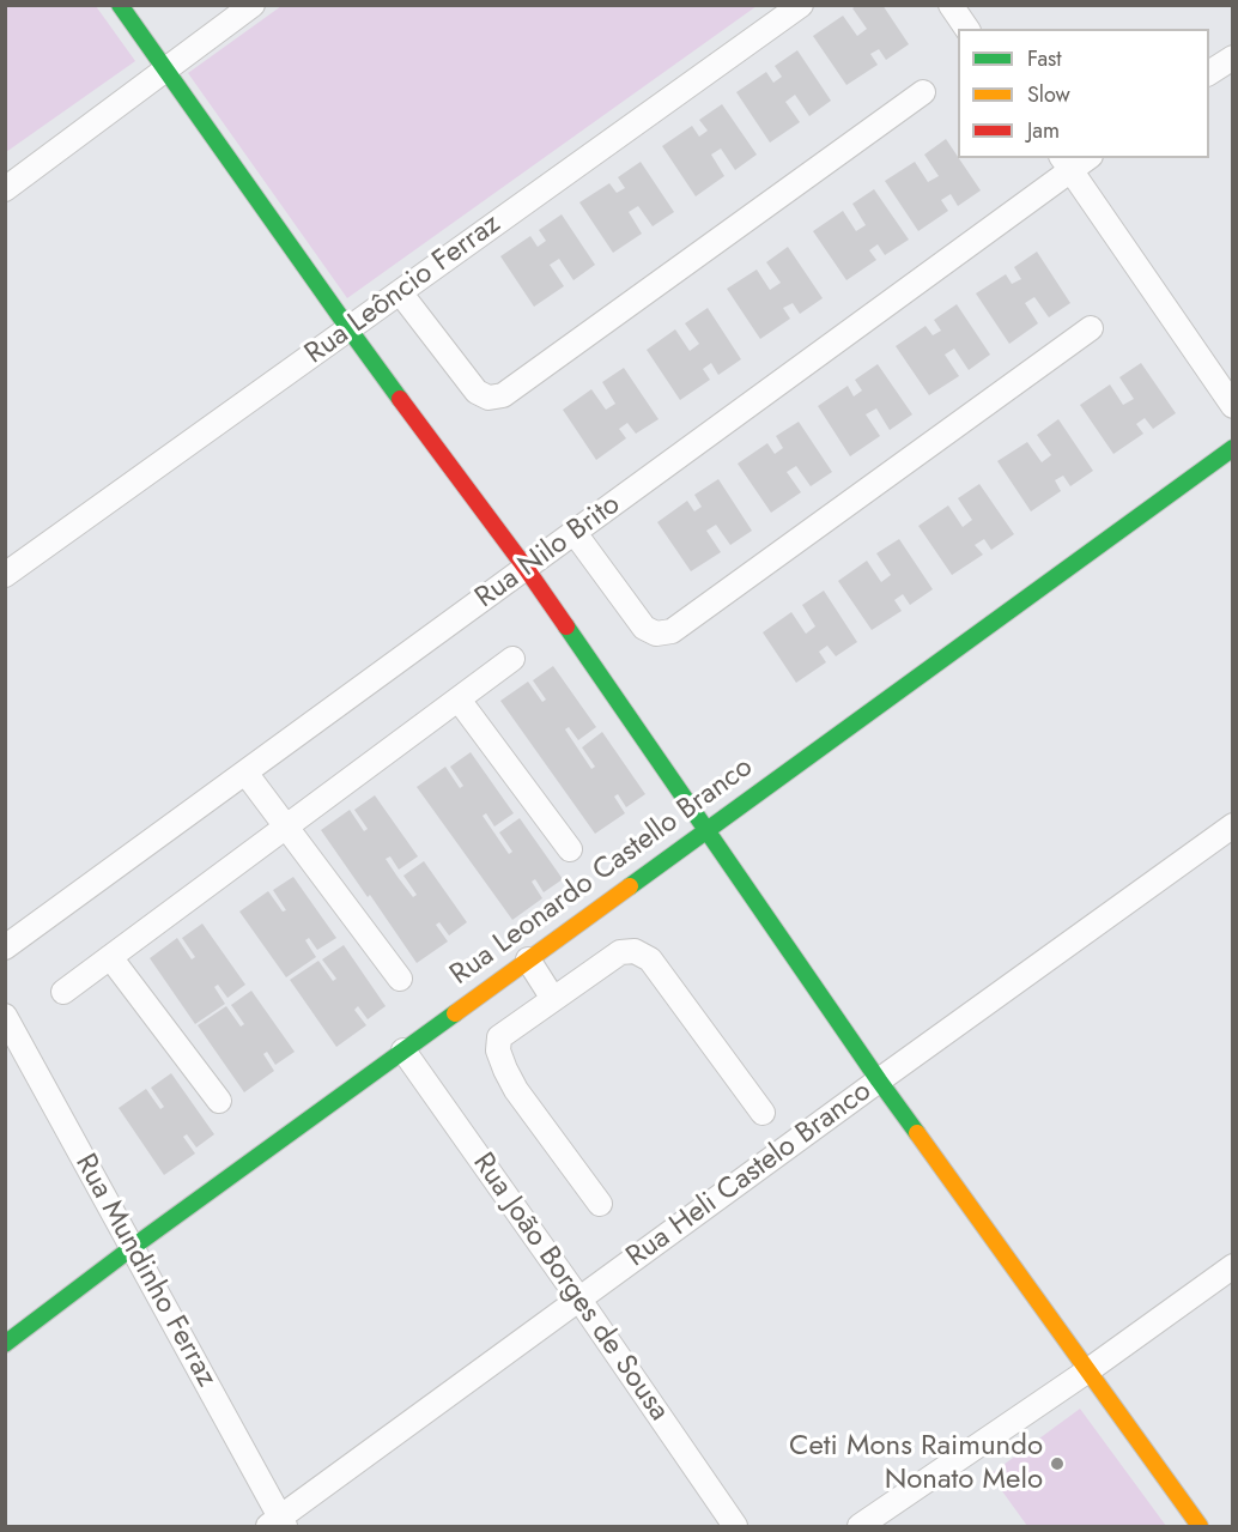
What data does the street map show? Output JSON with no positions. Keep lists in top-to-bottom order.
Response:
{
  "streets": {
    "street": [
      "Rua Leôncio Ferraz",
      "Rua Nilo Brito",
      "Rua Leonardo Castello Branco",
      "Rua Heli Castelo Branco",
      "Rua Mundinho Ferraz",
      "Rua João Borges de Sousa"
    ]
  },
  "crossings": [
    ["Rua Leonardo Castello Branco", "Rua Mundinho Ferraz"],
    ["Rua Leonardo Castello Branco", "Rua João Borges de Sousa"],
    ["Rua Heli Castelo Branco", "Rua Mundinho Ferraz"],
    ["Rua Heli Castelo Branco", "Rua João Borges de Sousa"]
  ],
  "places": ["Ceti Mons Raimundo Nonato Melo"],
  "legend": ["Fast", "Slow", "Jam"]
}
